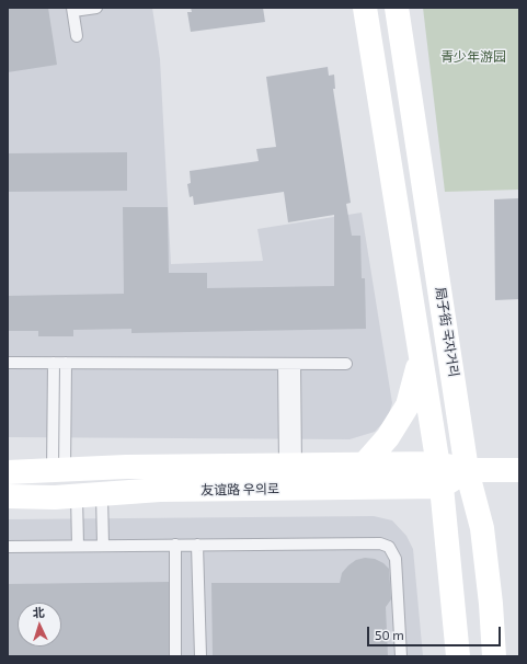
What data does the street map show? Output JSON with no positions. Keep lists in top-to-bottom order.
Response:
{
  "streets": {
    "main road": ["局子街 국자거리", "友谊路 우의로"]
  },
  "crossings": [
    ["局子街 국자거리", "友谊路 우의로"]
  ],
  "parks": ["青少年游园"],
  "scale_bar": "50 m",
  "north": "top"
}
